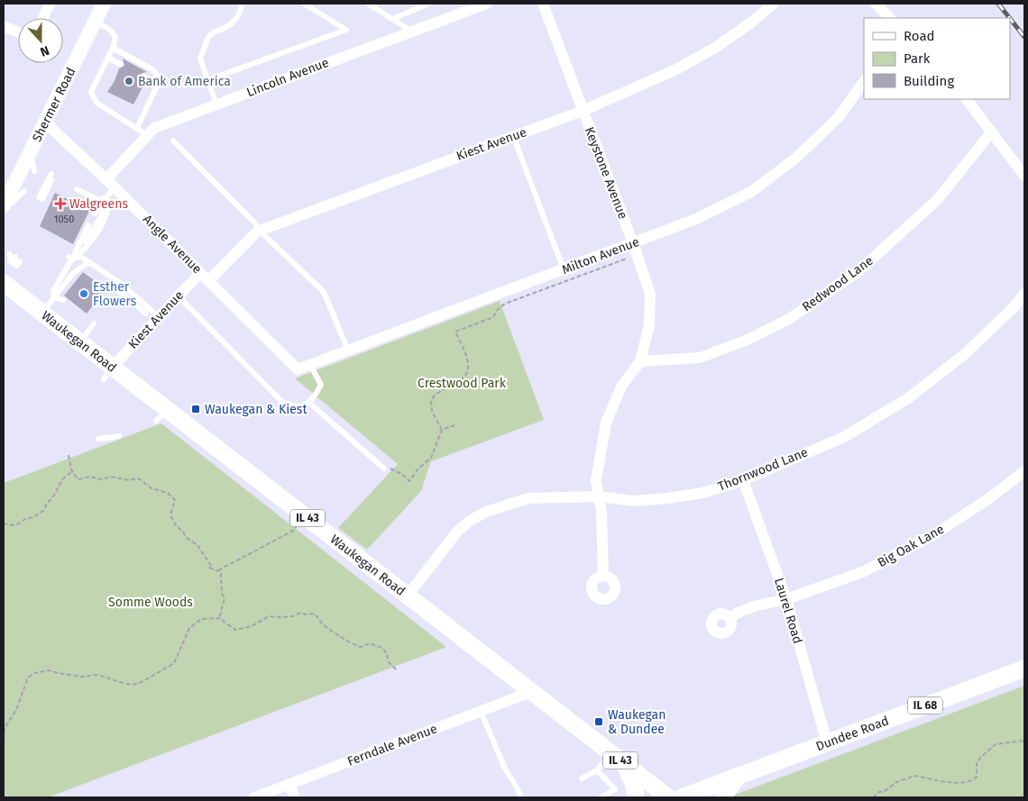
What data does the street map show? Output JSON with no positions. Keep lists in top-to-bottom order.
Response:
{
  "streets": {
    "main road": [
      "Shermer Road",
      "Waukegan Road",
      "IL 43",
      "IL 68",
      "Dundee Road"
    ],
    "street": [
      "Lincoln Avenue",
      "Kiest Avenue",
      "Keystone Avenue",
      "Angle Avenue",
      "Milton Avenue",
      "Redwood Lane",
      "Thornwood Lane",
      "Big Oak Lane",
      "Laurel Road",
      "Ferndale Avenue"
    ]
  },
  "crossings": [
    ["Lincoln Avenue", "Angle Avenue"],
    ["Shermer Road", "Angle Avenue"],
    ["Kiest Avenue", "Keystone Avenue"],
    ["Kiest Avenue", "Angle Avenue"],
    ["Kiest Avenue", "Waukegan Road"],
    ["Keystone Avenue", "Milton Avenue"],
    ["Keystone Avenue", "Redwood Lane"],
    ["Keystone Avenue", "Thornwood Lane"],
    ["Angle Avenue", "Milton Avenue"],
    ["Waukegan Road", "Thornwood Lane"],
    ["Waukegan Road", "Ferndale Avenue"],
    ["Thornwood Lane", "Laurel Road"],
    ["Big Oak Lane", "Laurel Road"],
    ["Laurel Road", "Dundee Road"]
  ],
  "parks": ["Crestwood Park", "Somme Woods"],
  "places": {
    "other": ["Bank of America", "Esther Flowers"],
    "health": ["Walgreens"],
    "transit": ["Waukegan & Kiest", "Waukegan & Dundee"]
  },
  "house_numbers": ["1050"],
  "legend": ["Road", "Park", "Building"],
  "north": "bottom"
}
